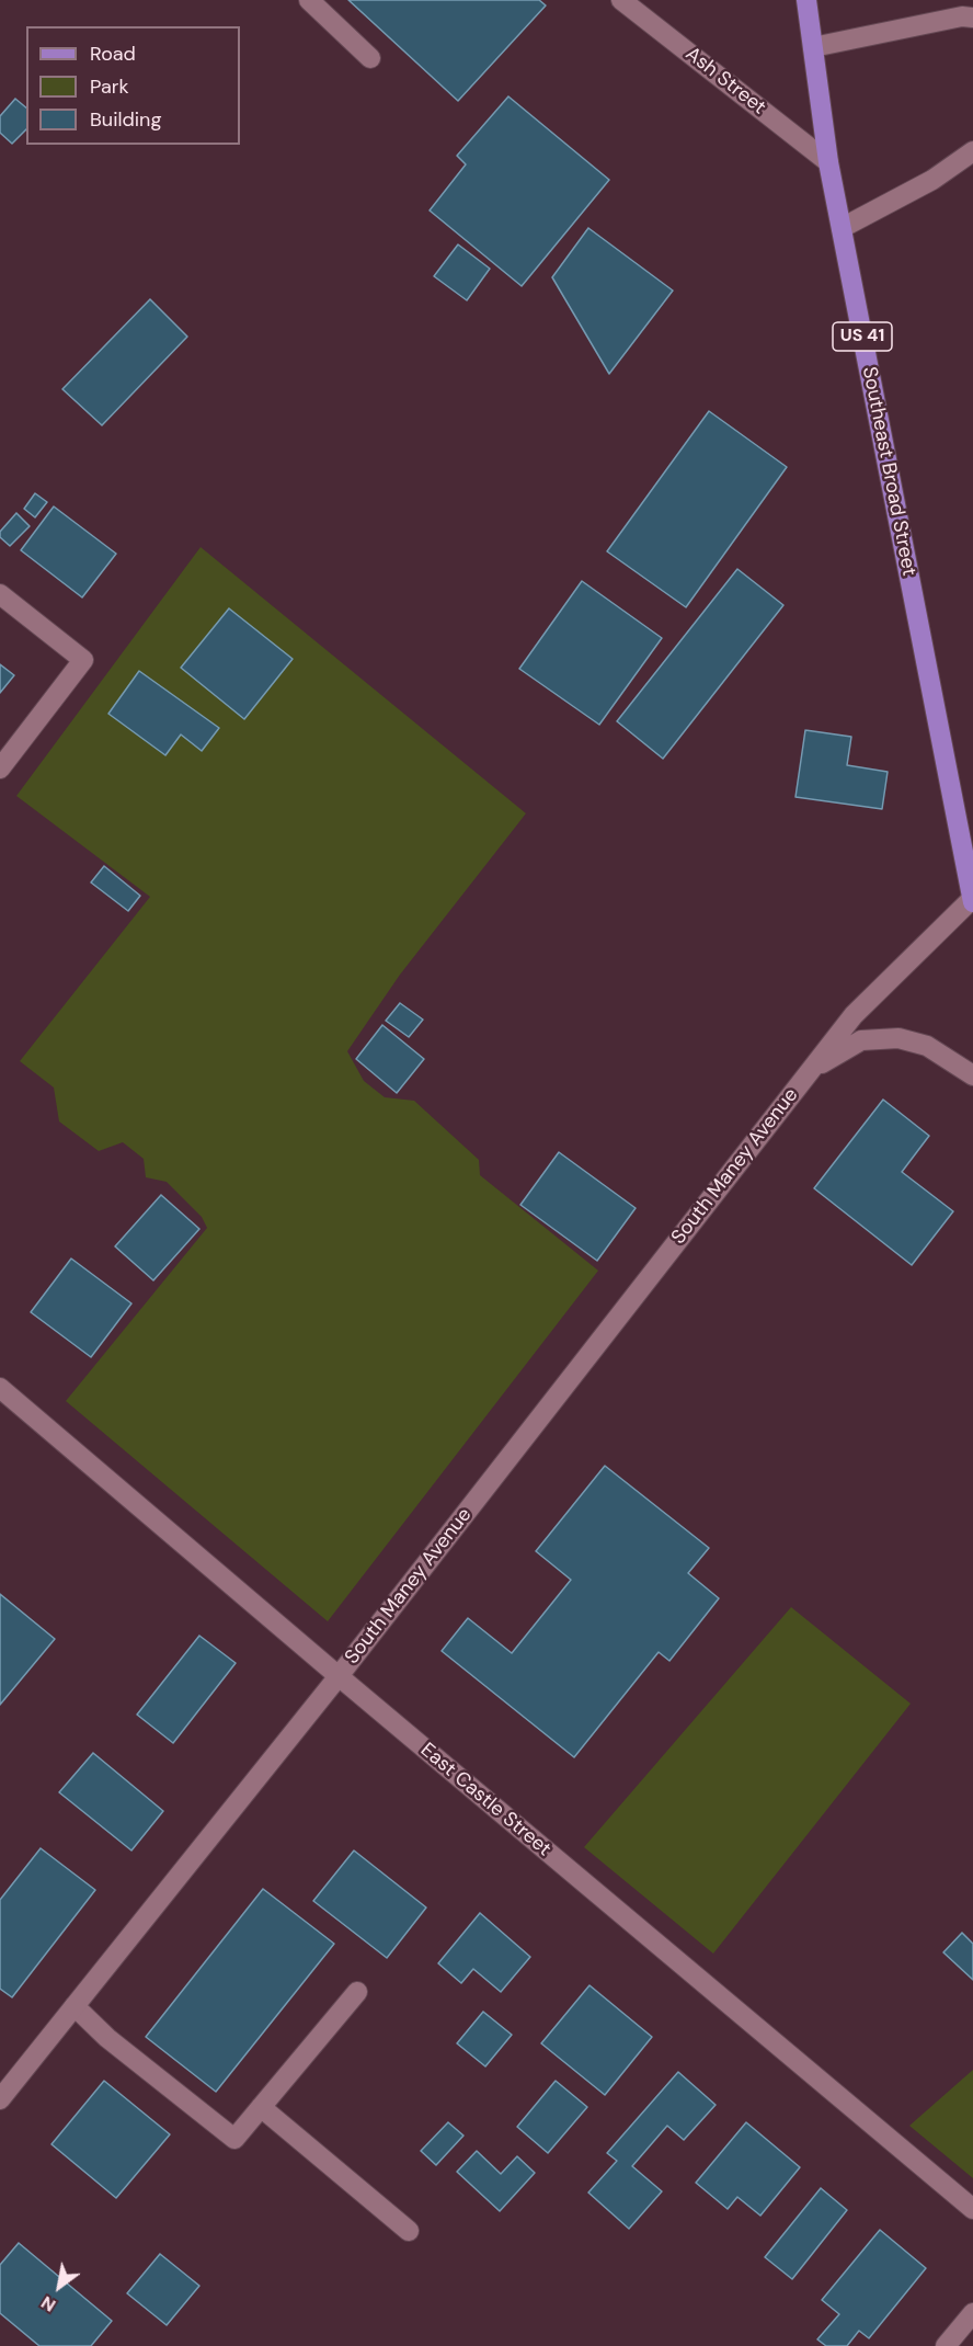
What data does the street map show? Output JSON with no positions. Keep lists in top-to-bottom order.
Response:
{
  "streets": {
    "main road": ["US 41", "Southeast Broad Street"],
    "street": ["Ash Street", "South Maney Avenue", "East Castle Street"]
  },
  "crossings": [
    ["Ash Street", "Southeast Broad Street"],
    ["Southeast Broad Street", "South Maney Avenue"],
    ["South Maney Avenue", "East Castle Street"]
  ],
  "legend": ["Road", "Park", "Building"],
  "north": "bottom left"
}
